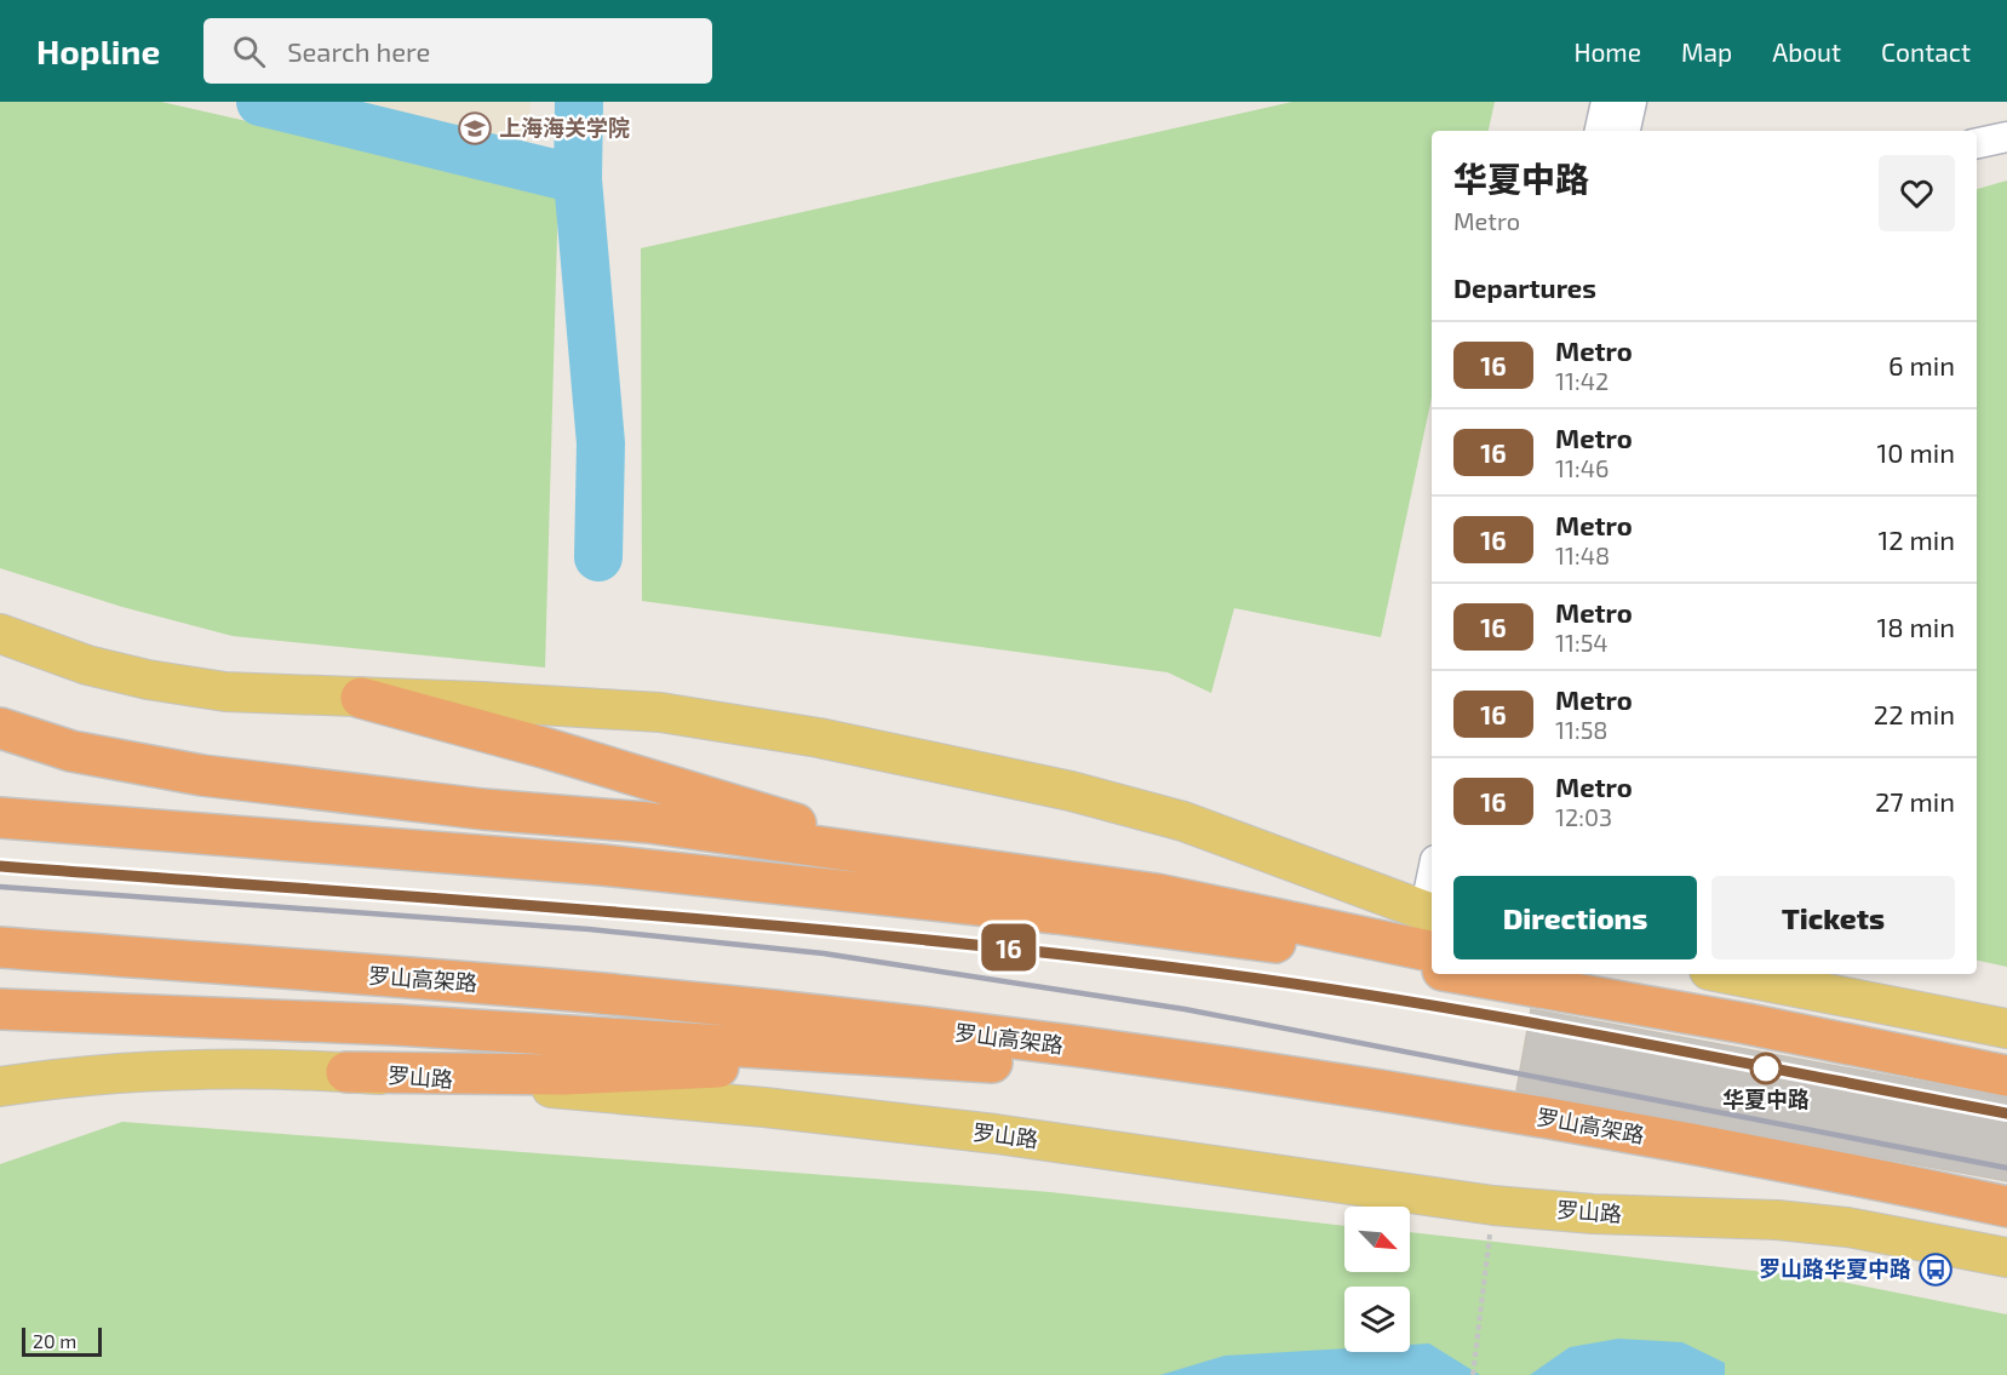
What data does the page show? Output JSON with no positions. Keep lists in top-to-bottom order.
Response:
{
  "streets": {
    "highway": ["罗山高架路"],
    "main road": ["罗山路"]
  },
  "places": {
    "school or university": ["上海海关学院"],
    "other": ["华夏中路"],
    "bus stop": ["罗山路华夏中路"]
  },
  "lines": ["metro line 16"],
  "scale_bar": "20 m",
  "north": "bottom right",
  "page": {
    "header": "Hopline",
    "search": "Search here",
    "nav": [
      "Home",
      "Map",
      "About",
      "Contact"
    ],
    "on_map": "16",
    "heading": [
      ["华夏中路", "Metro"],
      "Departures"
    ],
    "list": [
      {
        "mark": "16",
        "name": "Metro",
        "note": "11:42",
        "value": "6 min"
      },
      {
        "mark": "16",
        "name": "Metro",
        "note": "11:46",
        "value": "10 min"
      },
      {
        "mark": "16",
        "name": "Metro",
        "note": "11:48",
        "value": "12 min"
      },
      {
        "mark": "16",
        "name": "Metro",
        "note": "11:54",
        "value": "18 min"
      },
      {
        "mark": "16",
        "name": "Metro",
        "note": "11:58",
        "value": "22 min"
      },
      {
        "mark": "16",
        "name": "Metro",
        "note": "12:03",
        "value": "27 min"
      }
    ],
    "buttons": ["Directions", "Tickets"],
    "scale": "20 m"
  }
}
